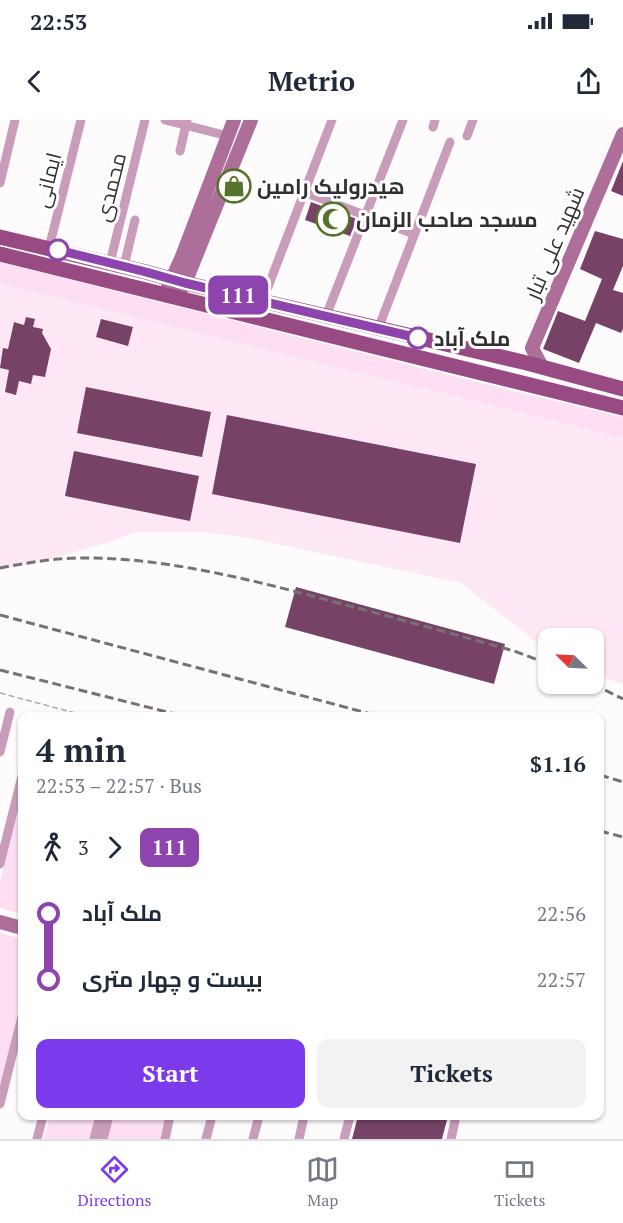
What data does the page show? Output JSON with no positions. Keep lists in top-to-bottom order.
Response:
{
  "streets": {
    "street": ["ایمانی", "محمدی", "شهید علی تبار"]
  },
  "places": {
    "shop": ["هیدرولیک رامین"],
    "mosque": ["مسجد صاحب الزمان"],
    "other": ["ملک آباد"]
  },
  "lines": ["bus line 111"],
  "north": "top left",
  "page": {
    "status": "22:53",
    "header": "Metrio",
    "on_map": "111",
    "heading": ["4 min", "22:53 – 22:57 · Bus", "$1.16"],
    "legs": ["3", "111"],
    "list": [
      {
        "name": "ملک آباد",
        "value": "22:56"
      },
      {
        "name": "بیست و چهار متری",
        "value": "22:57"
      }
    ],
    "buttons": ["Start", "Tickets"],
    "tabs": ["Directions", "Map", "Tickets"]
  }
}
